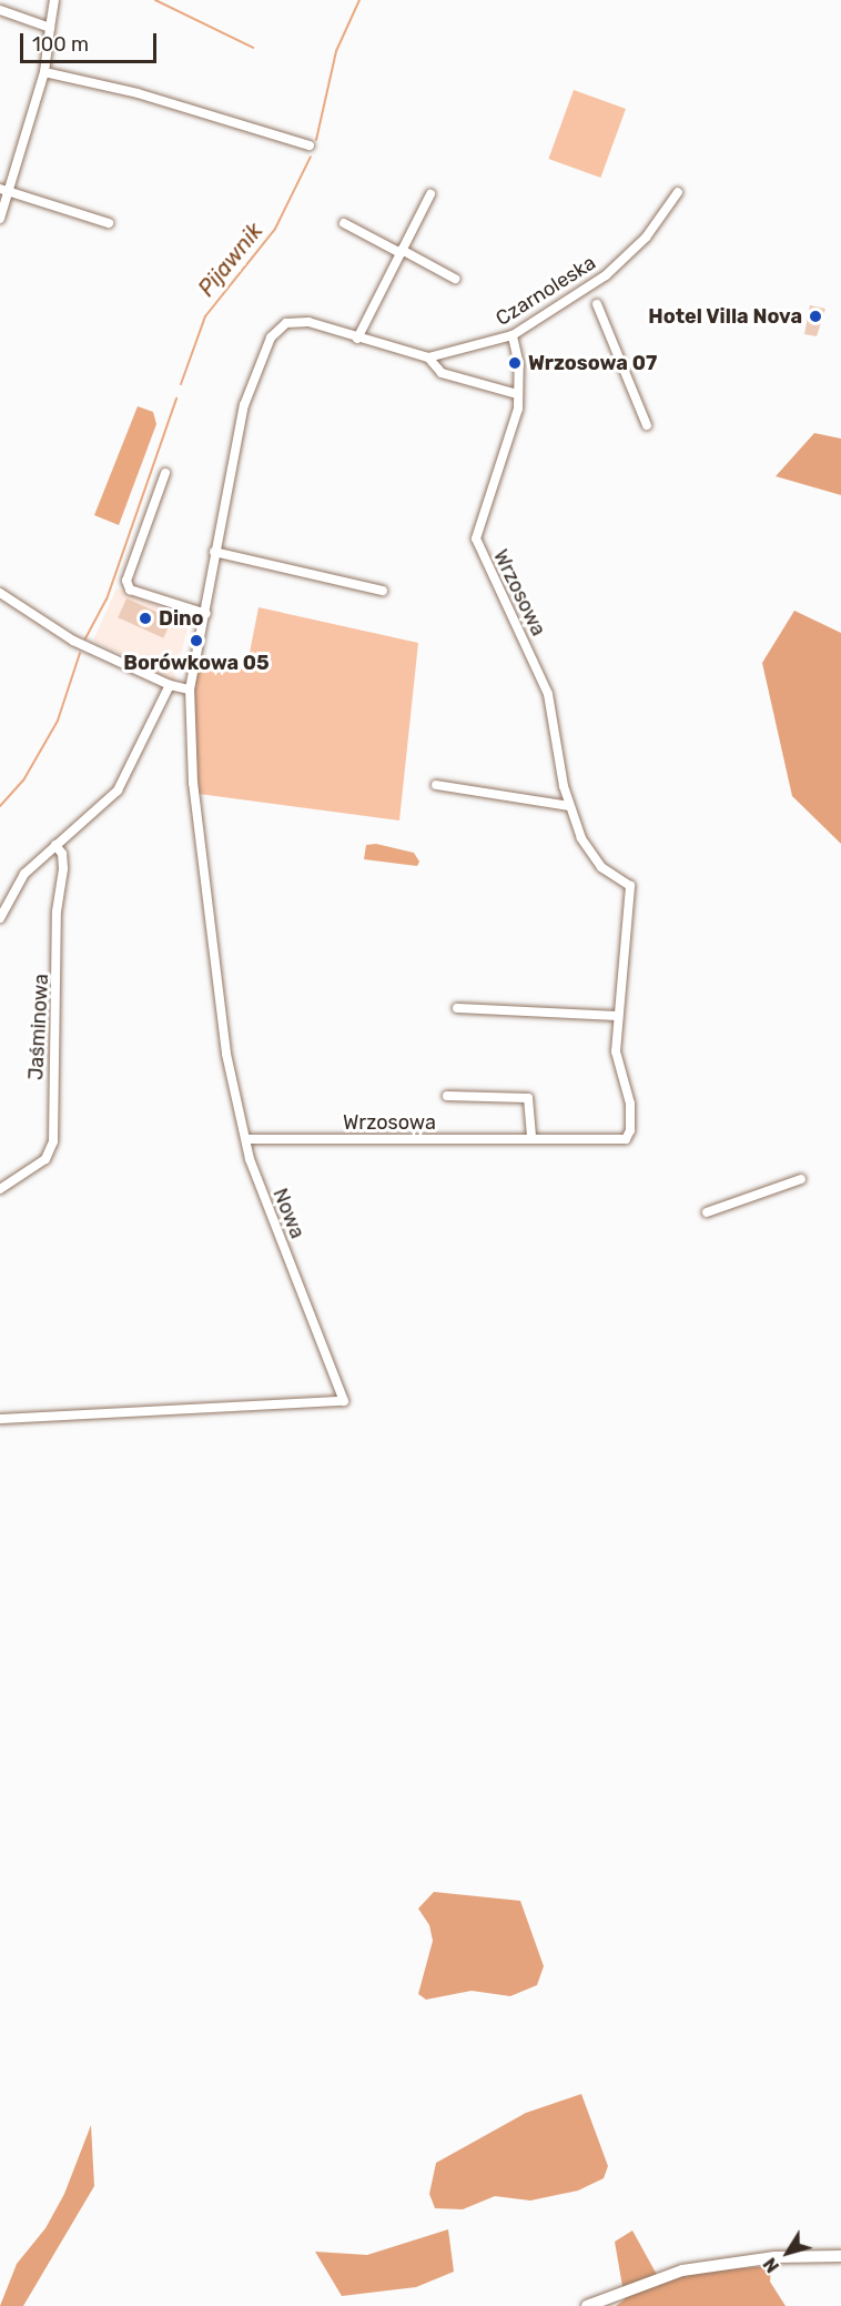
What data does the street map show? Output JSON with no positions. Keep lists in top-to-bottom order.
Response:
{
  "streets": {
    "street": [
      "Czarnoleska",
      "Wrzosowa",
      "Jaśminowa",
      "Nowa"
    ]
  },
  "crossings": [
    ["Czarnoleska", "Wrzosowa"],
    ["Czarnoleska", "Nowa"],
    ["Wrzosowa", "Nowa"]
  ],
  "water": ["Pijawnik"],
  "places": [
    "Hotel Villa Nova",
    "Wrzosowa 07",
    "Dino",
    "Borówkowa 05"
  ],
  "scale_bar": "100 m",
  "north": "bottom left"
}
